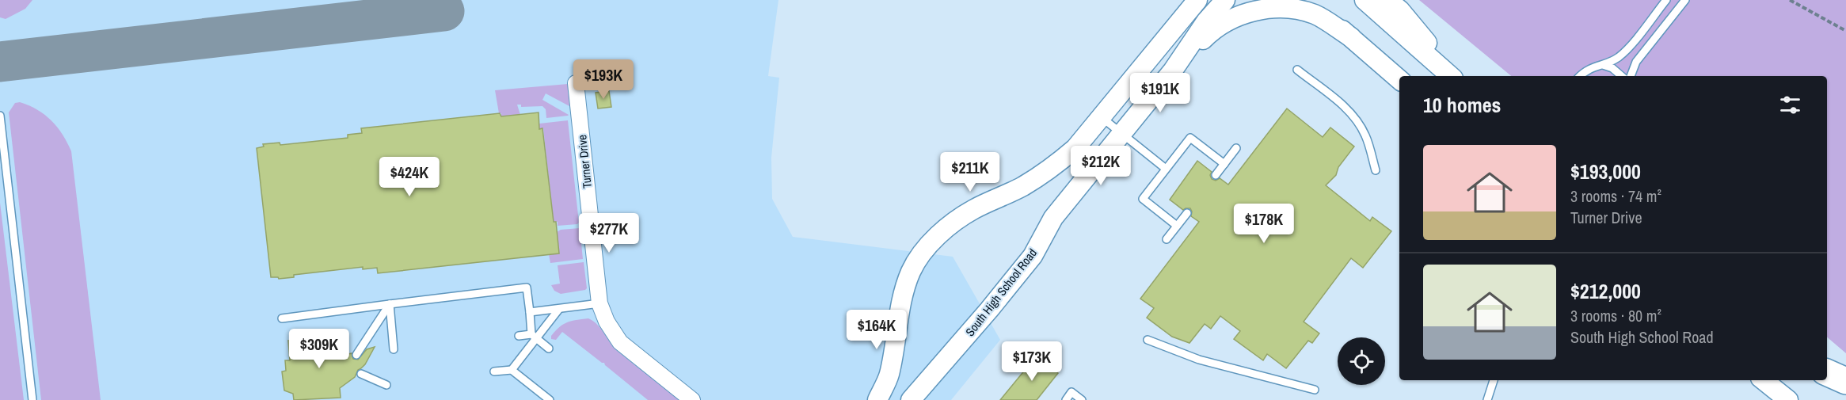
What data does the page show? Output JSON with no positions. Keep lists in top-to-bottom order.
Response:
{
  "streets": {
    "street": ["Turner Drive", "South High School Road"]
  },
  "page": {
    "price": [
      "$193K",
      "$191K",
      "$212K",
      "$211K",
      "$424K",
      "$178K",
      "$277K",
      "$164K",
      "$309K",
      "$173K"
    ],
    "heading": "10 homes",
    "list": [
      {
        "name": "$193,000",
        "note": "3 rooms · 74 m² · Turner Drive"
      },
      {
        "name": "$212,000",
        "note": "3 rooms · 80 m² · South High School Road"
      }
    ]
  }
}
